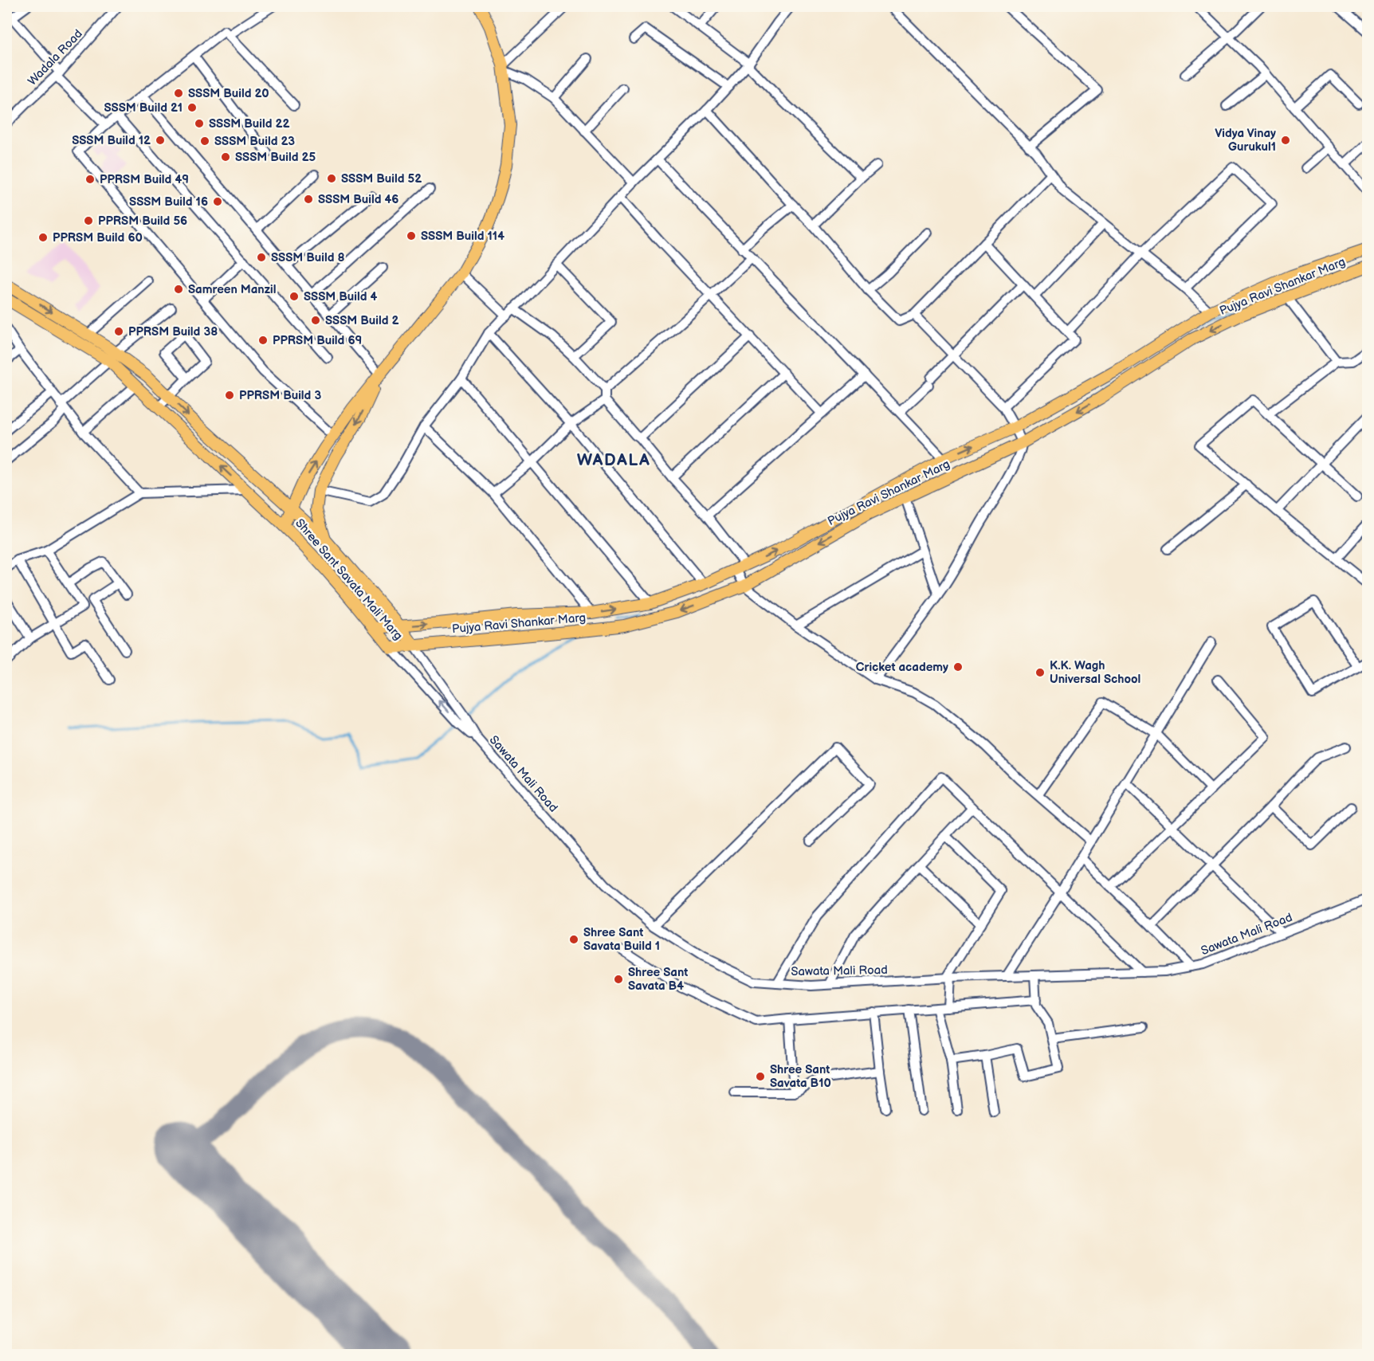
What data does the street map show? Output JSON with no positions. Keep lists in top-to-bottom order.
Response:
{
  "streets": {
    "main road": ["Pujya Ravi Shankar Marg", "Shree Sant Savata Mali Marg"],
    "street": ["Wadala Road", "Sawata Mali Road"]
  },
  "crossings": [
    ["Pujya Ravi Shankar Marg", "Shree Sant Savata Mali Marg"],
    ["Pujya Ravi Shankar Marg", "Sawata Mali Road"],
    ["Shree Sant Savata Mali Marg", "Sawata Mali Road"]
  ],
  "districts": ["WADALA"],
  "places": [
    "SSSM Build 20",
    "SSSM Build 21",
    "SSSM Build 22",
    "SSSM Build 12",
    "Vidya Vinay Gurukul1",
    "SSSM Build 23",
    "SSSM Build 25",
    "SSSM Build 52",
    "PPRSM Build 49",
    "SSSM Build 46",
    "SSSM Build 16",
    "PPRSM Build 56",
    "SSSM Build 114",
    "PPRSM Build 60",
    "SSSM Build 8",
    "Samreen Manzil",
    "SSSM Build 4",
    "SSSM Build 2",
    "PPRSM Build 38",
    "PPRSM Build 69",
    "PPRSM Build 3",
    "Cricket academy",
    "K.K. Wagh Universal School",
    "Shree Sant Savata Build 1",
    "Shree Sant Savata B4",
    "Shree Sant Savata B10"
  ]
}
